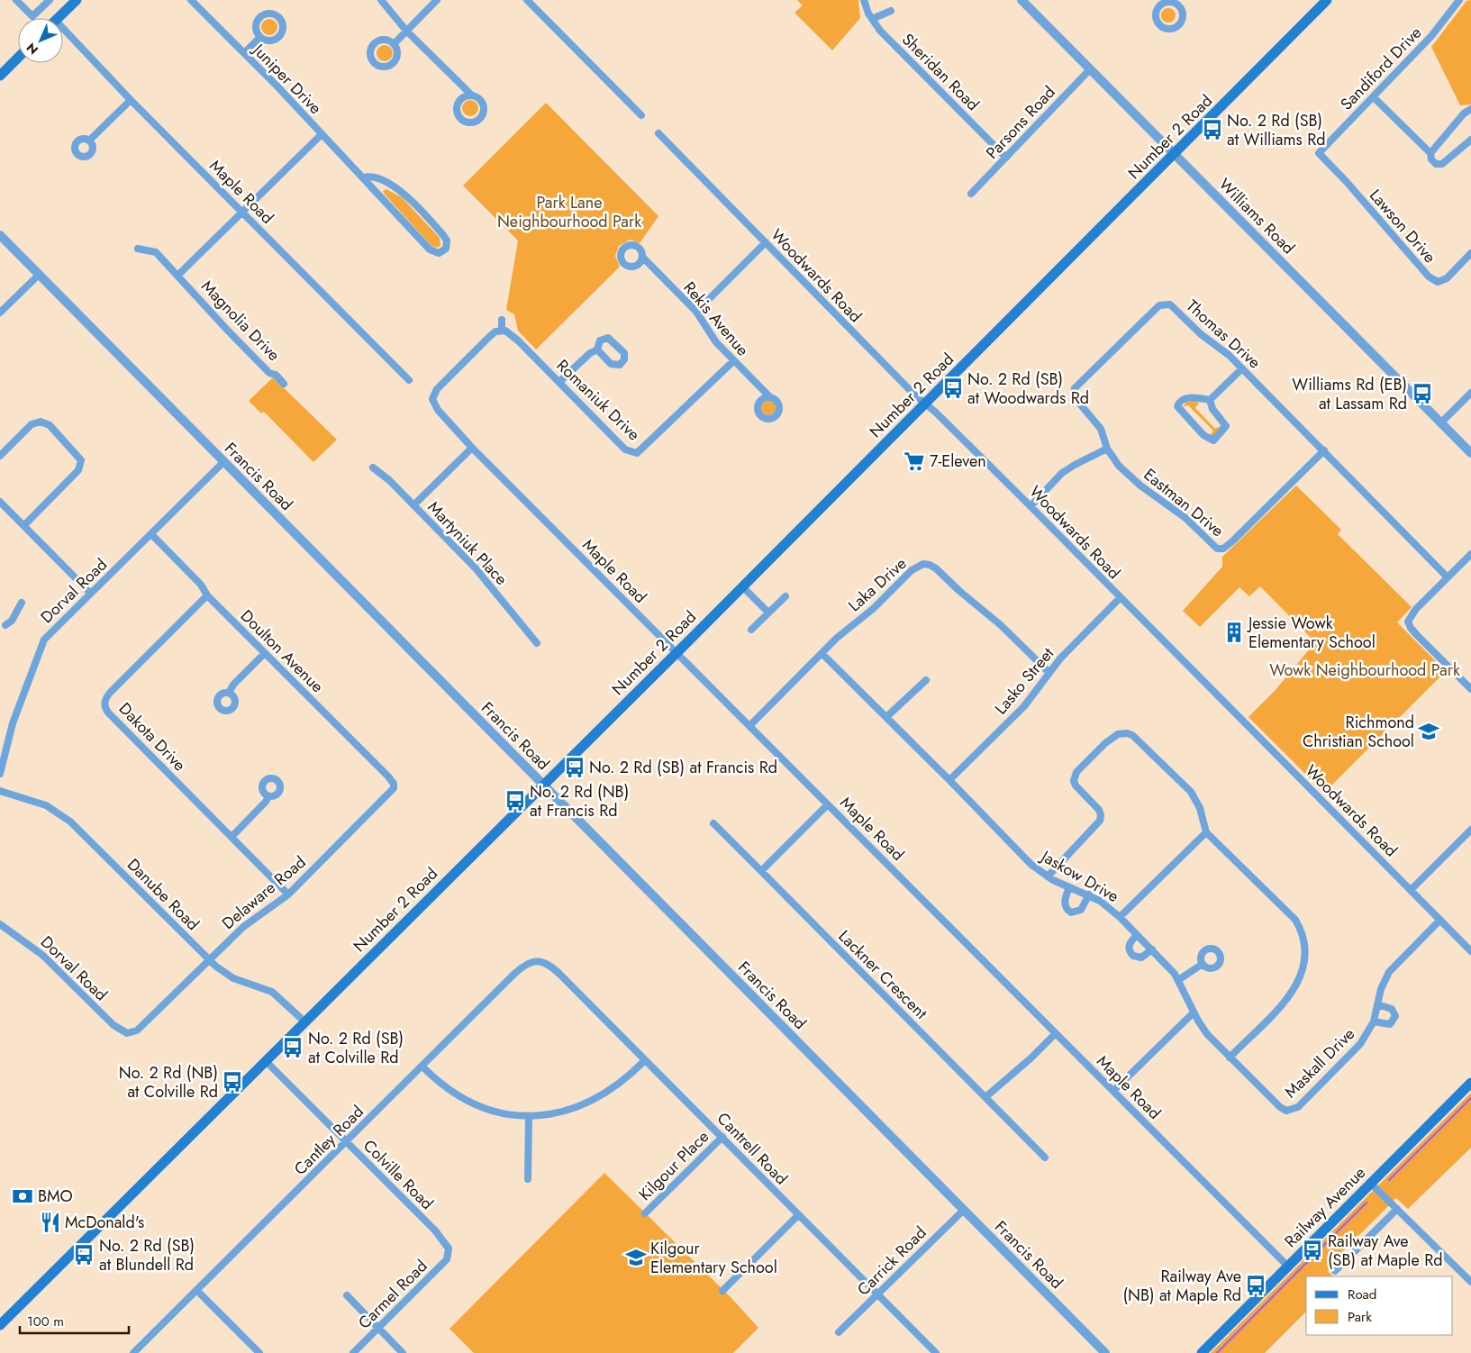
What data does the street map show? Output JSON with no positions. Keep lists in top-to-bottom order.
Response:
{
  "streets": {
    "main road": ["Number 2 Road", "Railway Avenue"],
    "street": [
      "Sandiford Drive",
      "Sheridan Road",
      "Juniper Drive",
      "Parsons Road",
      "Maple Road",
      "Williams Road",
      "Lawson Drive",
      "Woodwards Road",
      "Rekis Avenue",
      "Magnolia Drive",
      "Thomas Drive",
      "Romaniuk Drive",
      "Francis Road",
      "Eastman Drive",
      "Martyniuk Place",
      "Laka Drive",
      "Dorval Road",
      "Doulton Avenue",
      "Lasko Street",
      "Dakota Drive",
      "Jaskow Drive",
      "Delaware Road",
      "Danube Road",
      "Lackner Crescent",
      "Maskall Drive",
      "Cantley Road",
      "Cantrell Road",
      "Kilgour Place",
      "Colville Road",
      "Carrick Road",
      "Carmel Road"
    ]
  },
  "crossings": [
    ["Sandiford Drive", "Lawson Drive"],
    ["Sheridan Road", "Parsons Road"],
    ["Parsons Road", "Williams Road"],
    ["Number 2 Road", "Maple Road"],
    ["Number 2 Road", "Williams Road"],
    ["Number 2 Road", "Woodwards Road"],
    ["Number 2 Road", "Francis Road"],
    ["Number 2 Road", "Danube Road"],
    ["Number 2 Road", "Colville Road"],
    ["Maple Road", "Romaniuk Drive"],
    ["Maple Road", "Laka Drive"],
    ["Maple Road", "Railway Avenue"],
    ["Woodwards Road", "Lasko Street"],
    ["Woodwards Road", "Maskall Drive"],
    ["Rekis Avenue", "Romaniuk Drive"],
    ["Thomas Drive", "Eastman Drive"],
    ["Francis Road", "Dorval Road"],
    ["Francis Road", "Carrick Road"],
    ["Laka Drive", "Lasko Street"],
    ["Laka Drive", "Jaskow Drive"],
    ["Dorval Road", "Doulton Avenue"],
    ["Dorval Road", "Delaware Road"],
    ["Doulton Avenue", "Dakota Drive"],
    ["Doulton Avenue", "Delaware Road"],
    ["Lasko Street", "Jaskow Drive"],
    ["Dakota Drive", "Delaware Road"],
    ["Jaskow Drive", "Maskall Drive"],
    ["Delaware Road", "Danube Road"],
    ["Cantley Road", "Cantrell Road"],
    ["Cantley Road", "Colville Road"],
    ["Cantrell Road", "Kilgour Place"],
    ["Cantrell Road", "Carrick Road"],
    ["Colville Road", "Carmel Road"]
  ],
  "parks": ["Park Lane Neighbourhood Park", "Wowk Neighbourhood Park"],
  "places": {
    "bus stop": [
      "No. 2 Rd (SB) at Williams Rd",
      "No. 2 Rd (SB) at Woodwards Rd",
      "Williams Rd (EB) at Lassam Rd",
      "No. 2 Rd (SB) at Francis Rd",
      "No. 2 Rd (NB) at Francis Rd",
      "No. 2 Rd (SB) at Colville Rd",
      "No. 2 Rd (NB) at Colville Rd",
      "Railway Ave (SB) at Maple Rd",
      "No. 2 Rd (SB) at Blundell Rd",
      "Railway Ave (NB) at Maple Rd"
    ],
    "supermarket": ["7-Eleven"],
    "building": ["Jessie Wowk Elementary School"],
    "school or university": ["Richmond Christian School", "Kilgour Elementary School"],
    "bank": ["BMO"],
    "restaurant": ["McDonald's"]
  },
  "legend": ["Road", "Park"],
  "scale_bar": "100 m",
  "north": "bottom left"
}
